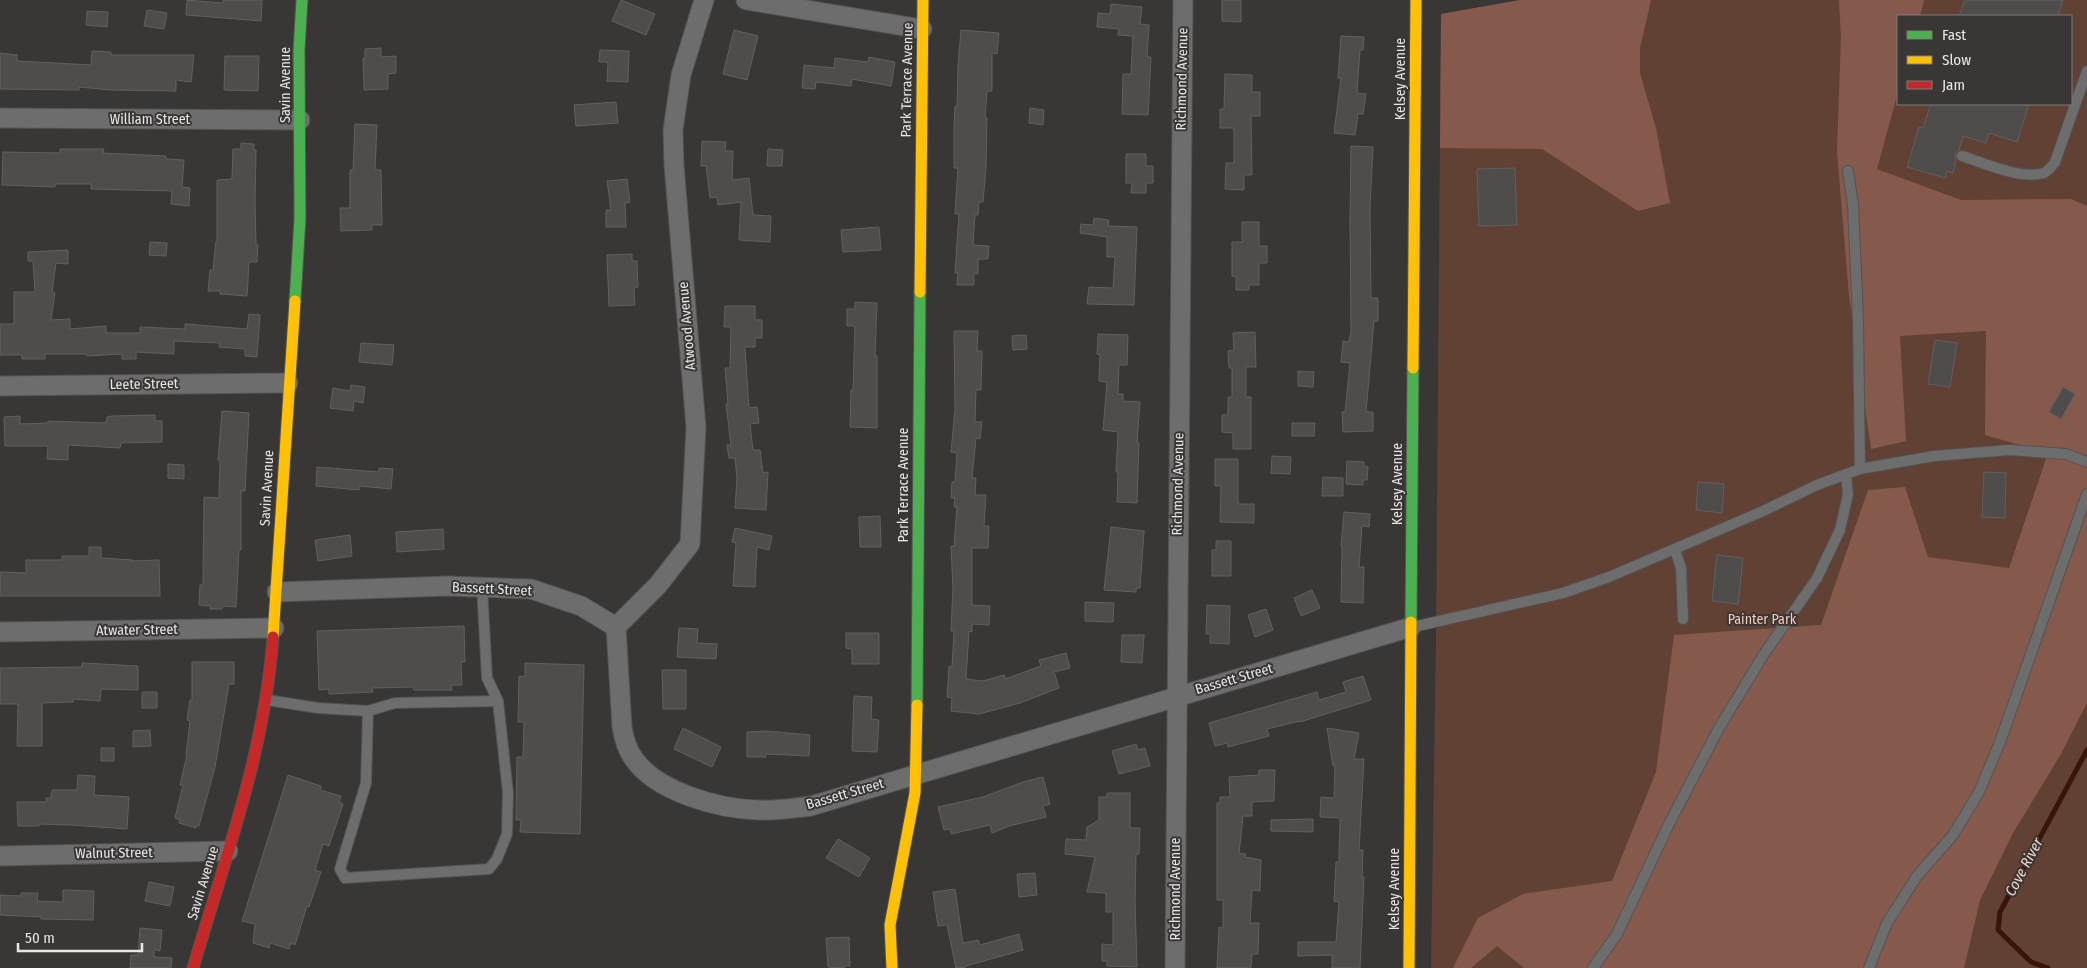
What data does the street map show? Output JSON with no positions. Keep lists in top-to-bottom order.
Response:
{
  "streets": {
    "street": [
      "Richmond Avenue",
      "Kelsey Avenue",
      "Park Terrace Avenue",
      "Savin Avenue",
      "William Street",
      "Atwood Avenue",
      "Leete Street",
      "Bassett Street",
      "Atwater Street",
      "Walnut Street"
    ]
  },
  "crossings": [
    ["Richmond Avenue", "Bassett Street"],
    ["Kelsey Avenue", "Bassett Street"],
    ["Park Terrace Avenue", "Bassett Street"],
    ["Savin Avenue", "William Street"],
    ["Savin Avenue", "Leete Street"],
    ["Savin Avenue", "Bassett Street"],
    ["Savin Avenue", "Atwater Street"],
    ["Savin Avenue", "Walnut Street"],
    ["Atwood Avenue", "Bassett Street"]
  ],
  "water": ["Cove River"],
  "parks": ["Painter Park"],
  "legend": ["Fast", "Slow", "Jam"],
  "scale_bar": "50 m"
}
